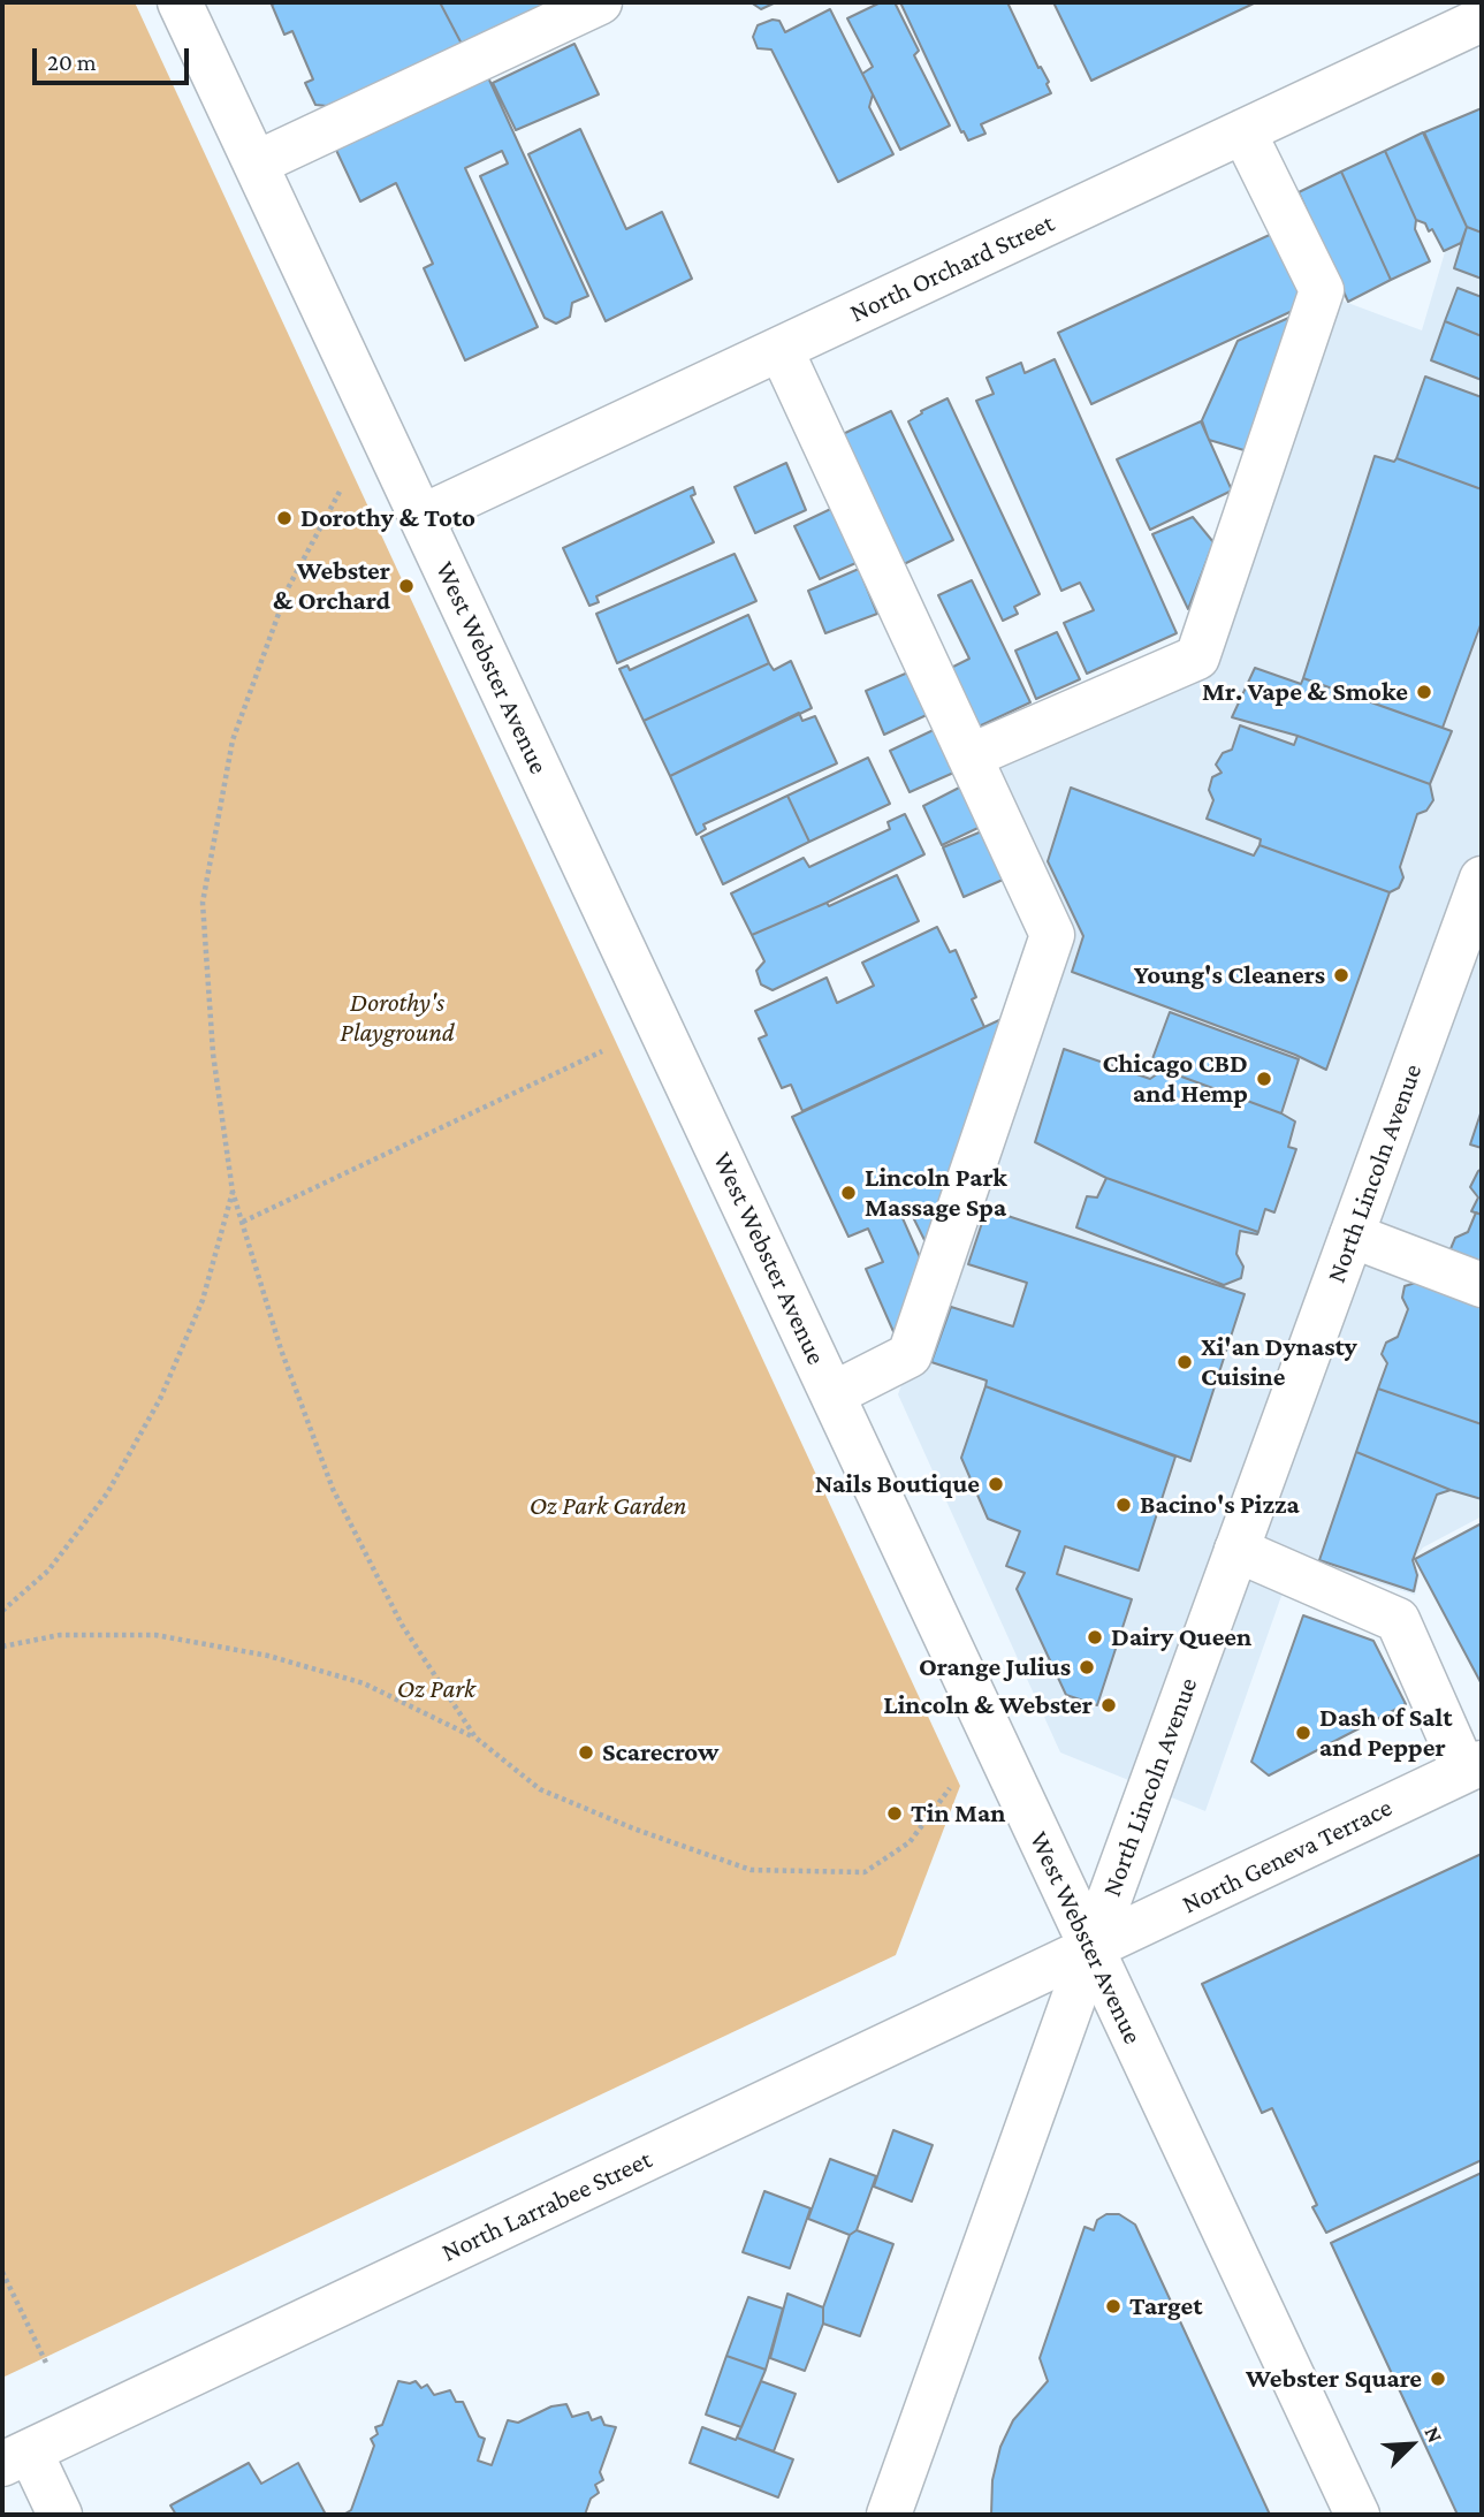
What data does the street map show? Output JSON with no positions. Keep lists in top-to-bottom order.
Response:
{
  "streets": {
    "street": [
      "North Orchard Street",
      "West Webster Avenue",
      "North Lincoln Avenue",
      "North Geneva Terrace",
      "North Larrabee Street"
    ]
  },
  "crossings": [
    ["North Orchard Street", "West Webster Avenue"],
    ["West Webster Avenue", "North Lincoln Avenue"],
    ["West Webster Avenue", "North Geneva Terrace"],
    ["West Webster Avenue", "North Larrabee Street"],
    ["North Lincoln Avenue", "North Geneva Terrace"],
    ["North Lincoln Avenue", "North Larrabee Street"],
    ["North Geneva Terrace", "North Larrabee Street"]
  ],
  "parks": ["Dorothy's Playground", "Oz Park Garden", "Oz Park"],
  "places": [
    "Dorothy & Toto",
    "Webster & Orchard",
    "Mr. Vape & Smoke",
    "Young's Cleaners",
    "Chicago CBD and Hemp",
    "Lincoln Park Massage Spa",
    "Xi'an Dynasty Cuisine",
    "Nails Boutique",
    "Bacino's Pizza",
    "Dairy Queen",
    "Orange Julius",
    "Lincoln & Webster",
    "Dash of Salt and Pepper",
    "Scarecrow",
    "Tin Man",
    "Target",
    "Webster Square"
  ],
  "scale_bar": "20 m",
  "north": "top right"
}
